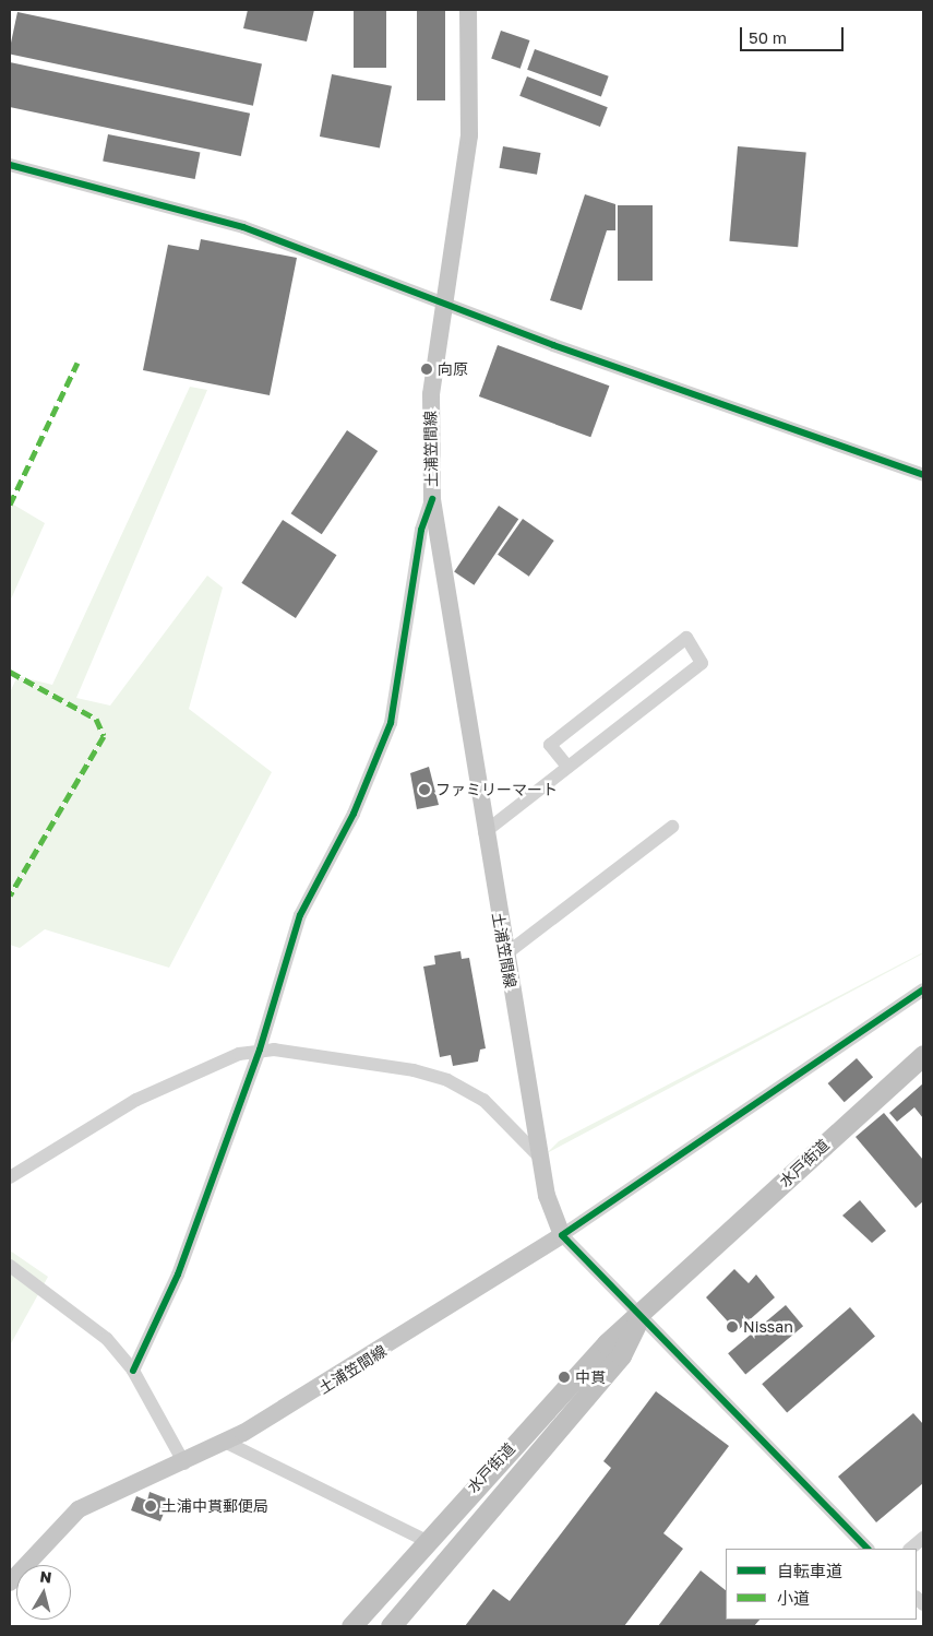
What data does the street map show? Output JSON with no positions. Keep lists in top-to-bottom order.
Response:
{
  "streets": {
    "highway": ["水戸街道"],
    "main road": ["土浦笠間線"]
  },
  "places": [
    "向原",
    "ファミリーマート",
    "Nissan",
    "中貫",
    "土浦中貫郵便局"
  ],
  "legend": ["自転車道", "小道"],
  "scale_bar": "50 m",
  "north": "top"
}
